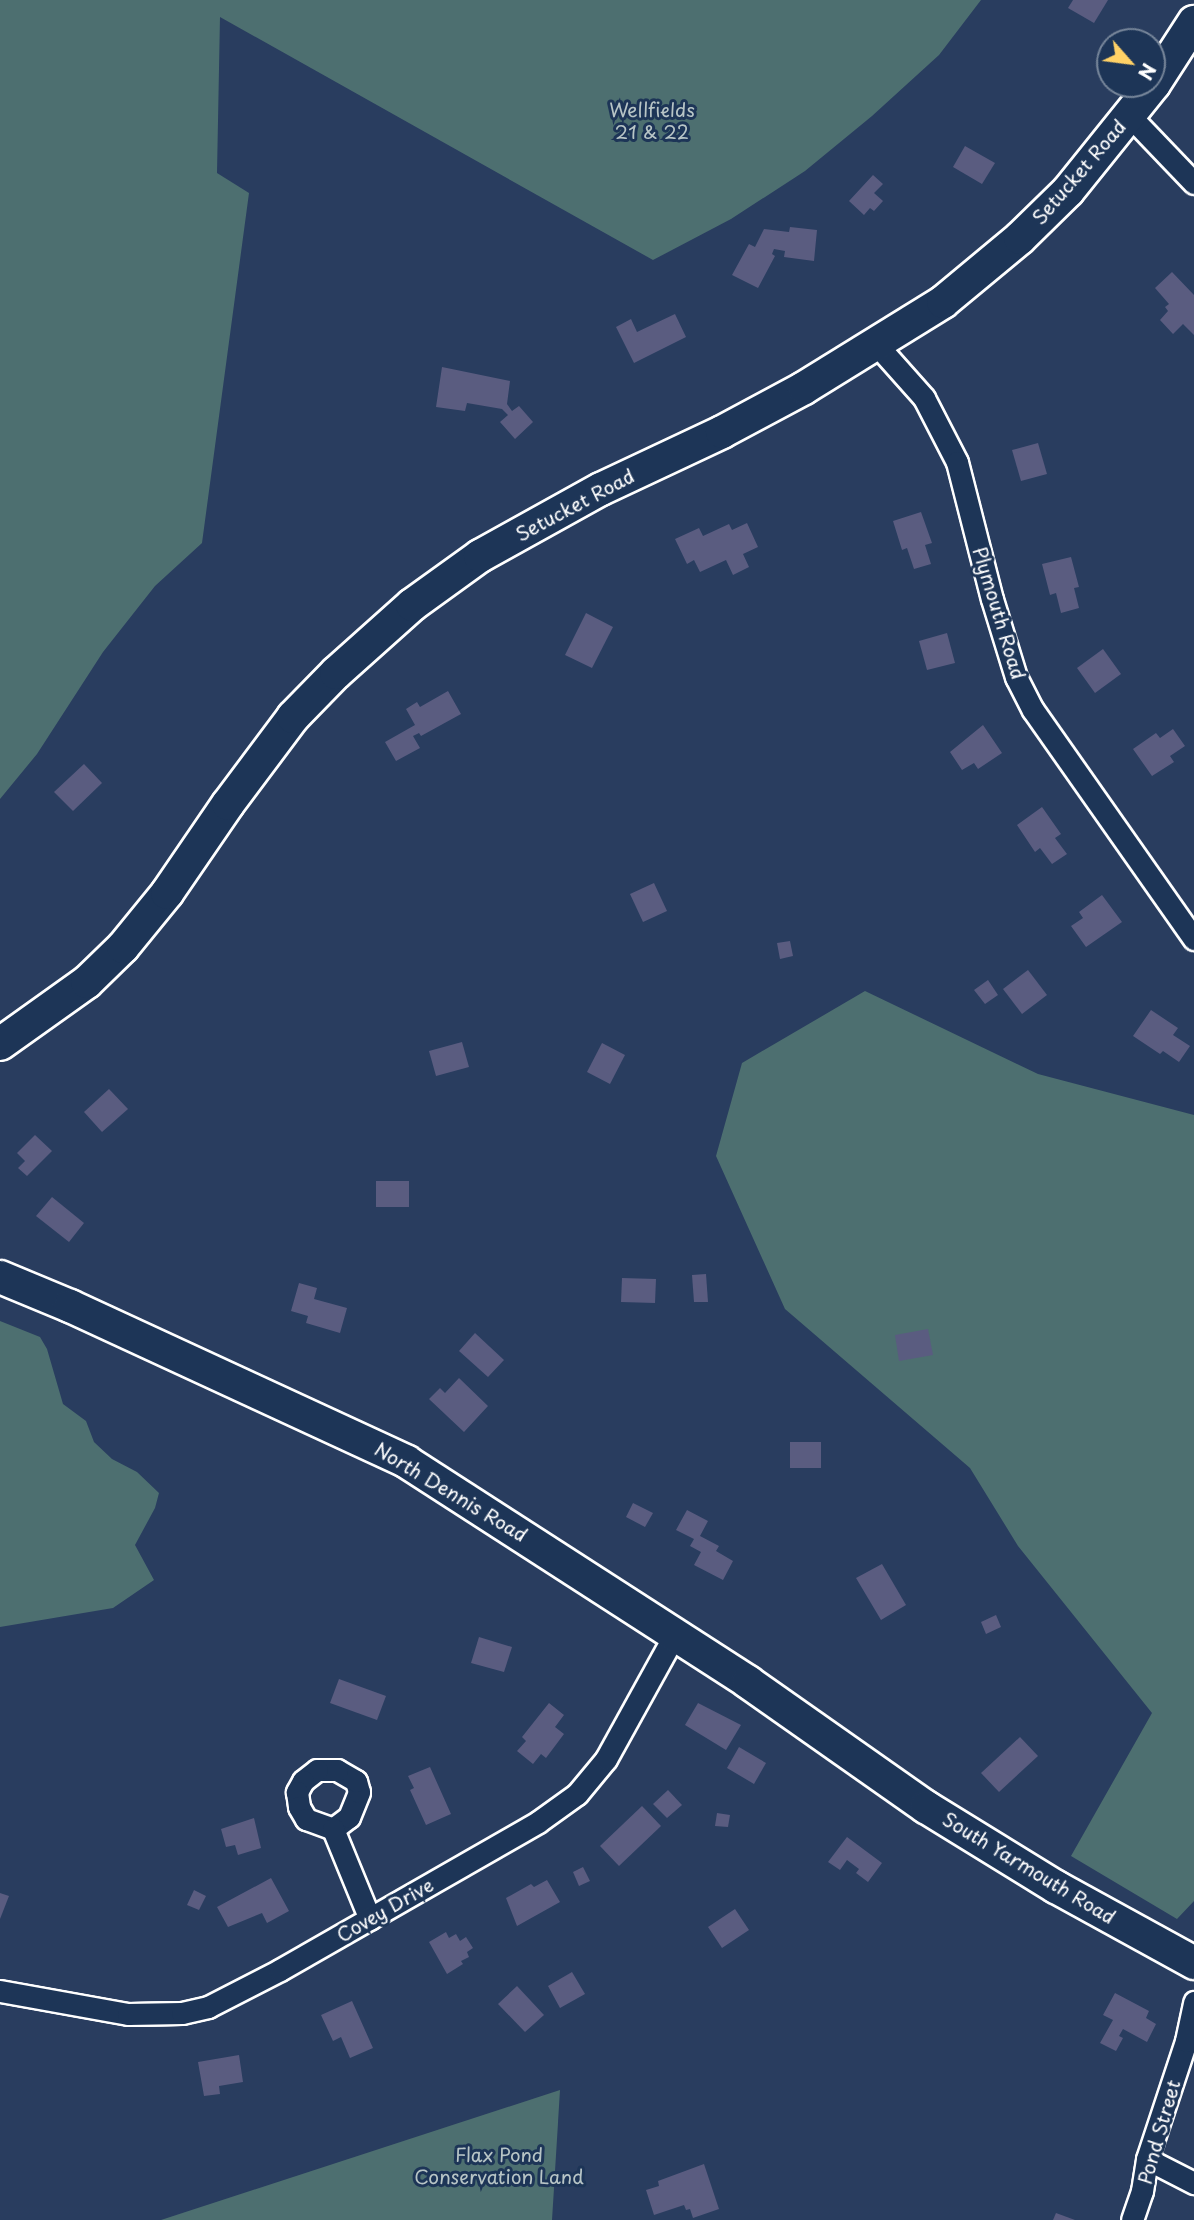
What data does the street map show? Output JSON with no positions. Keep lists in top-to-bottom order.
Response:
{
  "streets": {
    "main road": ["Setucket Road", "North Dennis Road", "South Yarmouth Road"],
    "street": ["Plymouth Road", "Covey Drive", "Pond Street"]
  },
  "crossings": [
    ["Setucket Road", "Plymouth Road"],
    ["North Dennis Road", "South Yarmouth Road"],
    ["North Dennis Road", "Covey Drive"]
  ],
  "parks": ["Wellfields 21 & 22", "Flax Pond Conservation Land"],
  "north": "bottom right"
}
